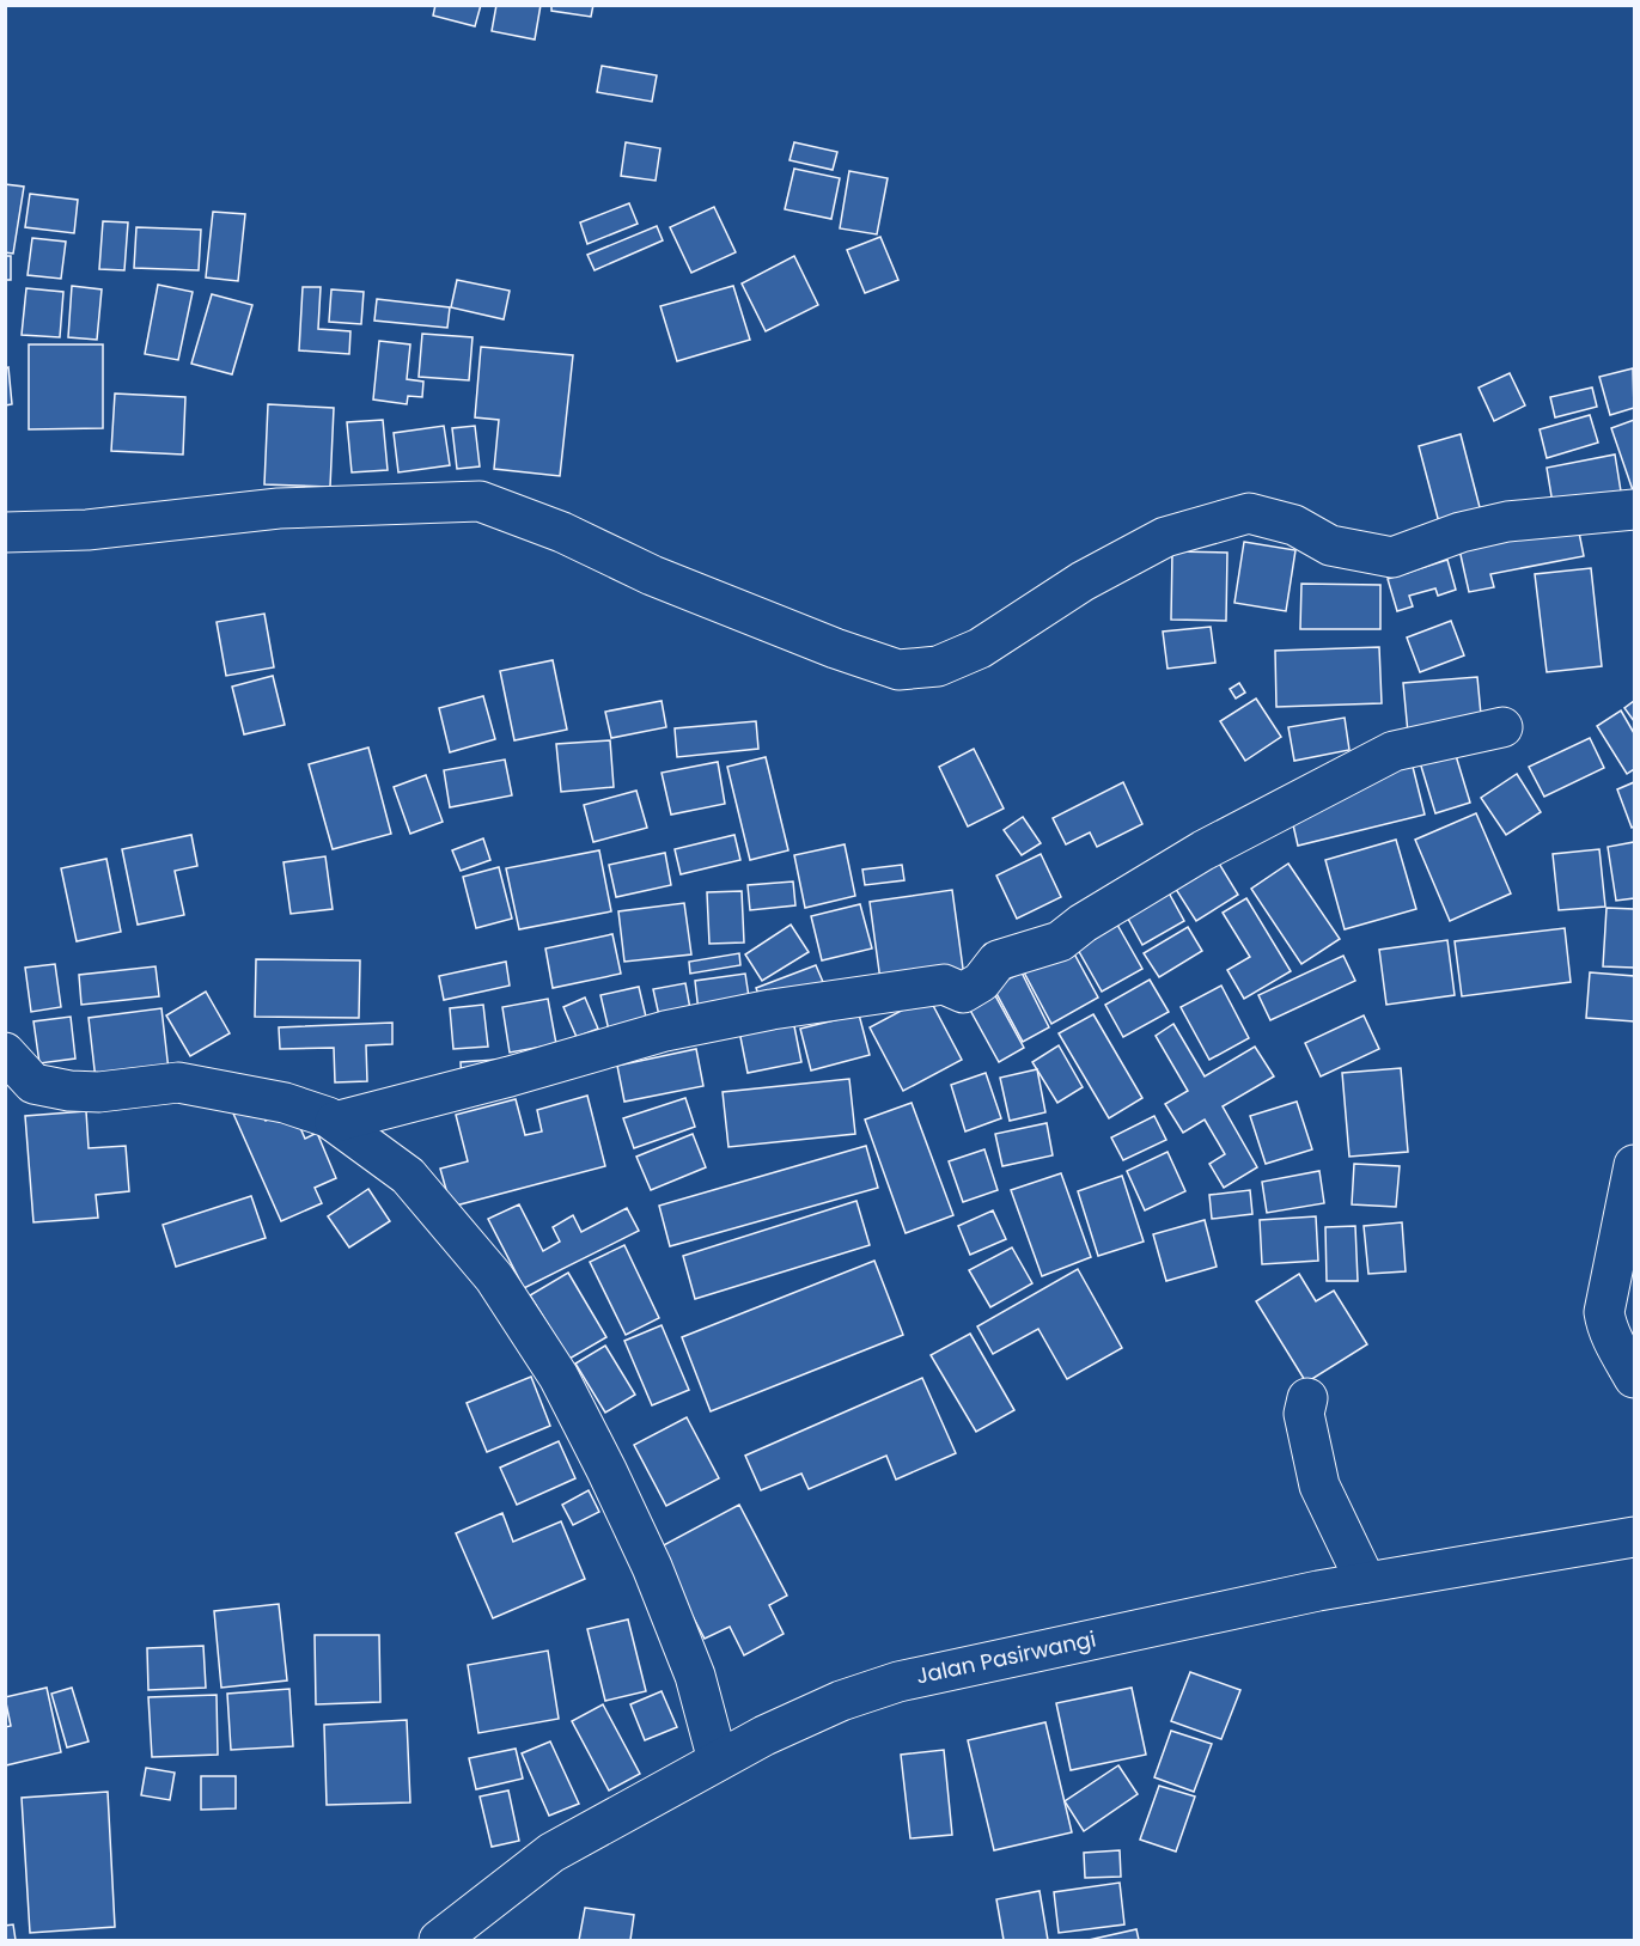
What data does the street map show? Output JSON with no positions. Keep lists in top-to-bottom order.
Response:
{
  "streets": {
    "street": ["Jalan Pasirwangi"]
  }
}
